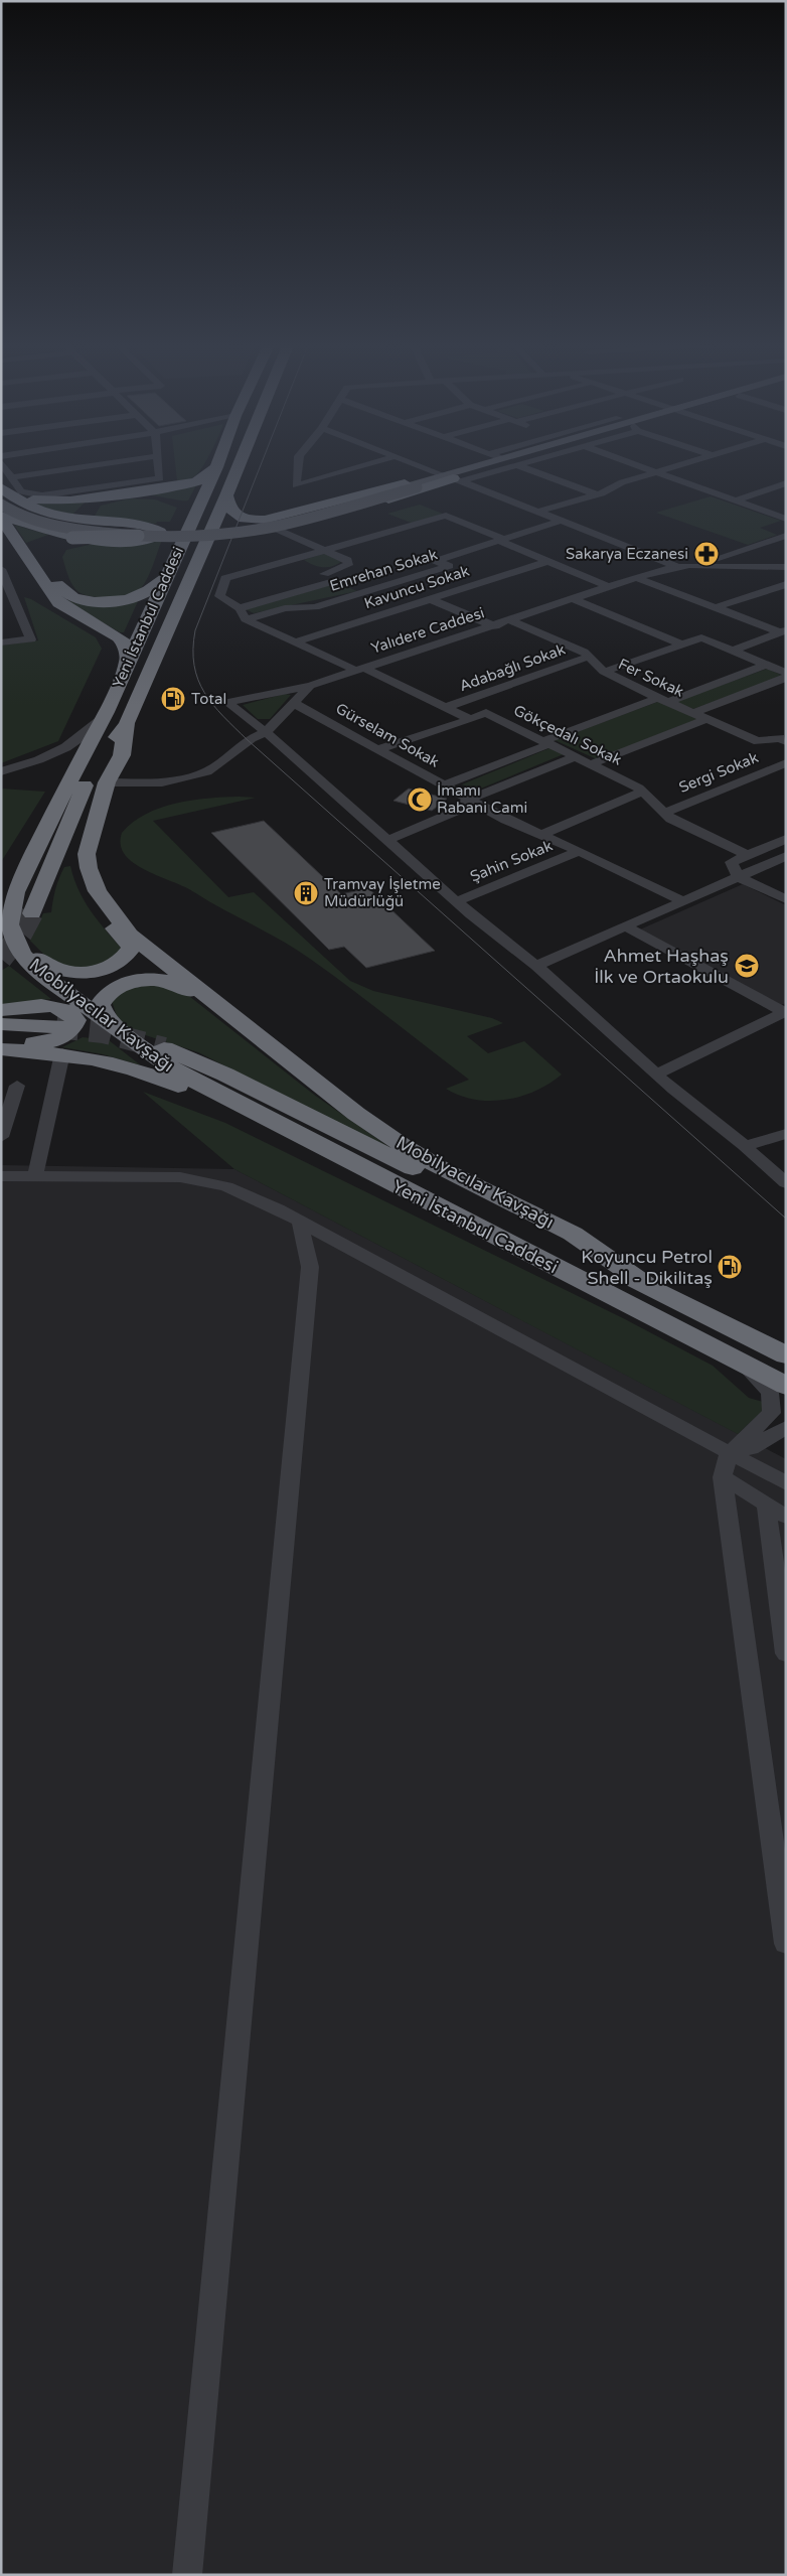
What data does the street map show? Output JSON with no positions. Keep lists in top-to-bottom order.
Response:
{
  "streets": {
    "highway": ["Yeni İstanbul Caddesi", "Mobilyacılar Kavşağı"],
    "street": [
      "Emrehan Sokak",
      "Kavuncu Sokak",
      "Yalıdere Caddesi",
      "Adabağlı Sokak",
      "Fer Sokak",
      "Gürselam Sokak",
      "Gökçedalı Sokak",
      "Sergi Sokak",
      "Şahin Sokak"
    ]
  },
  "crossings": [
    ["Yeni İstanbul Caddesi", "Mobilyacılar Kavşağı"],
    ["Yalıdere Caddesi", "Fer Sokak"],
    ["Yalıdere Caddesi", "Gürselam Sokak"],
    ["Yalıdere Caddesi", "Mobilyacılar Kavşağı"],
    ["Adabağlı Sokak", "Fer Sokak"],
    ["Gürselam Sokak", "Gökçedalı Sokak"],
    ["Gürselam Sokak", "Şahin Sokak"],
    ["Gökçedalı Sokak", "Sergi Sokak"]
  ],
  "places": {
    "pharmacy": ["Sakarya Eczanesi"],
    "fuel station": ["Total", "Koyuncu Petrol Shell - Dikilitaş"],
    "mosque": ["İmamı Rabani Cami"],
    "building": ["Tramvay İşletme Müdürlüğü"],
    "school or university": ["Ahmet Haşhaş İlk ve Ortaokulu"]
  }
}
